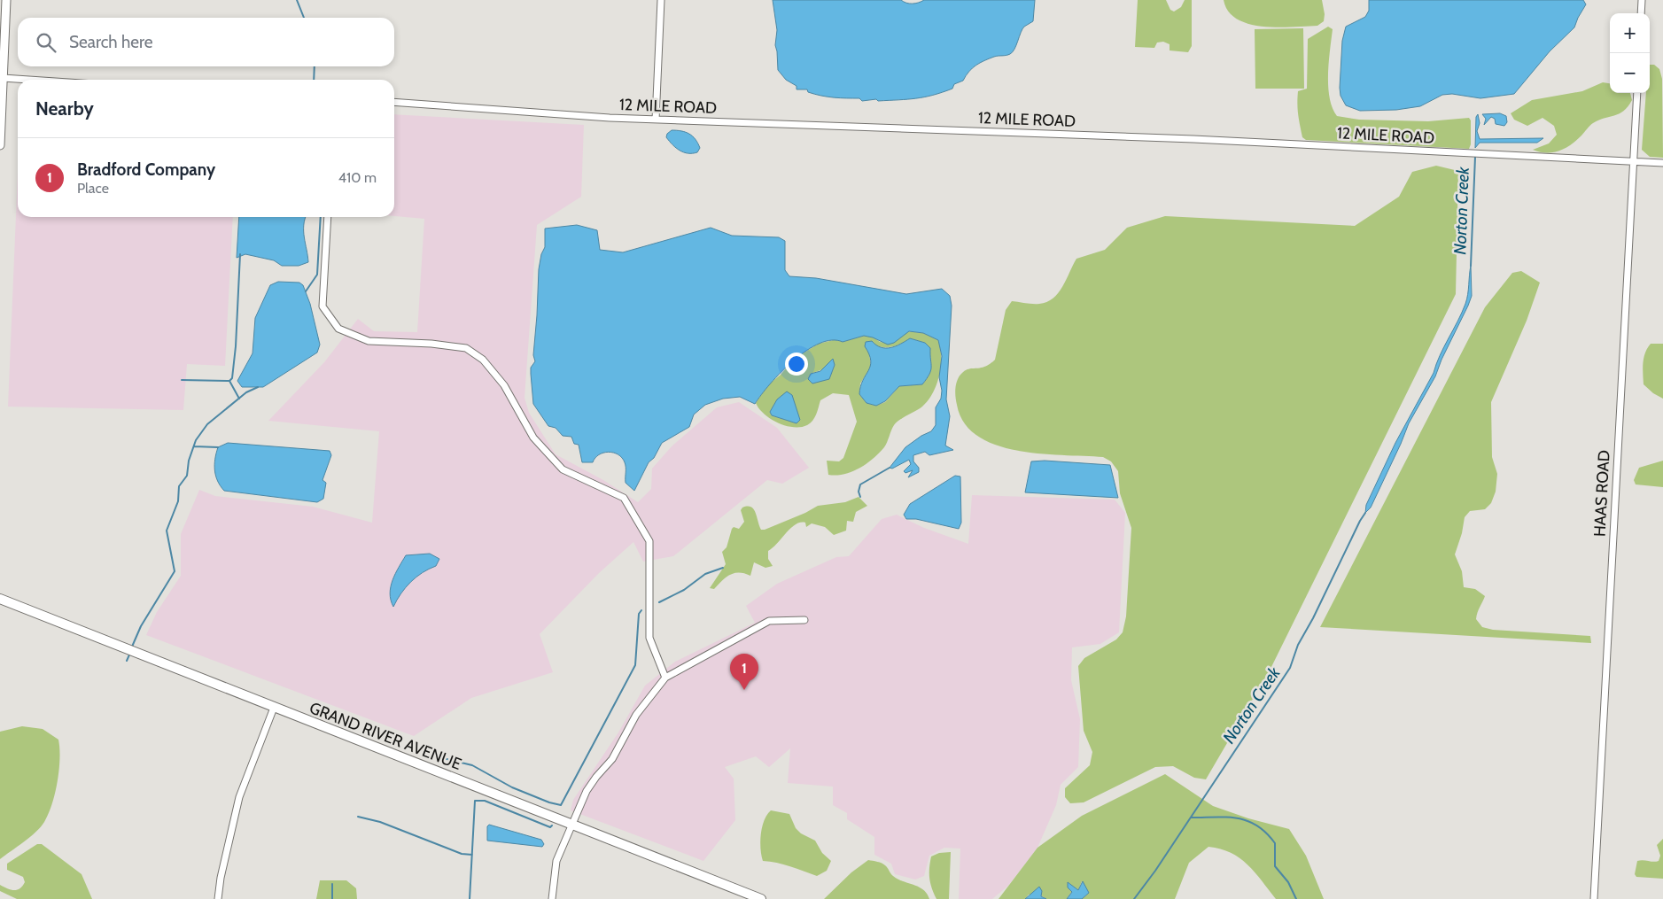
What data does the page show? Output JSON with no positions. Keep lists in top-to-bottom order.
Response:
{
  "streets": {
    "main road": ["GRAND RIVER AVENUE"],
    "street": ["12 MILE ROAD", "HAAS ROAD"]
  },
  "crossings": [
    ["12 MILE ROAD", "HAAS ROAD"]
  ],
  "water": ["Norton Creek"],
  "page": {
    "map_buttons": ["+", "−"],
    "search": "Search here",
    "heading": "Nearby",
    "list": [
      {
        "mark": "1",
        "name": "Bradford Company",
        "note": "Place",
        "value": "410 m"
      }
    ],
    "pins": "1"
  }
}
